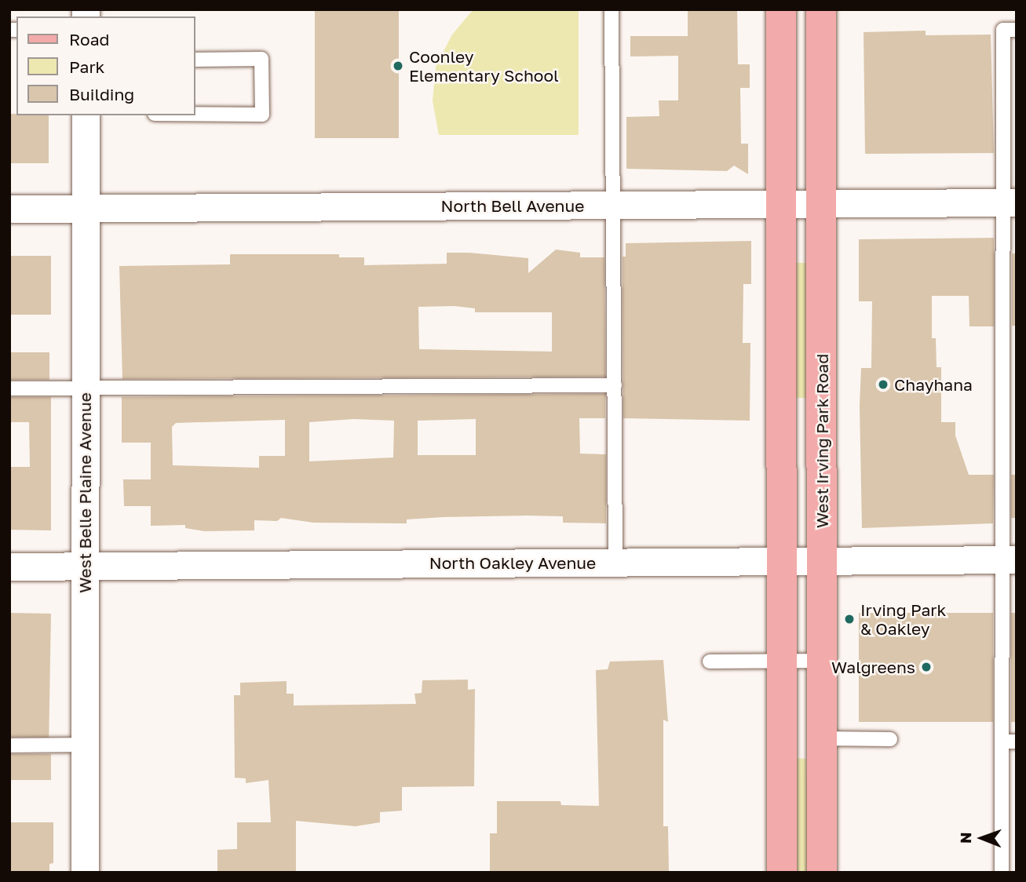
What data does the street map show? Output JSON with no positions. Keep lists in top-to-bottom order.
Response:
{
  "streets": {
    "main road": ["West Irving Park Road"],
    "street": ["North Bell Avenue", "West Belle Plaine Avenue", "North Oakley Avenue"]
  },
  "crossings": [
    ["North Bell Avenue", "West Irving Park Road"],
    ["North Bell Avenue", "West Belle Plaine Avenue"],
    ["West Irving Park Road", "North Oakley Avenue"],
    ["West Belle Plaine Avenue", "North Oakley Avenue"]
  ],
  "places": [
    "Coonley Elementary School",
    "Chayhana",
    "Irving Park & Oakley",
    "Walgreens"
  ],
  "legend": ["Road", "Park", "Building"],
  "north": "left"
}
